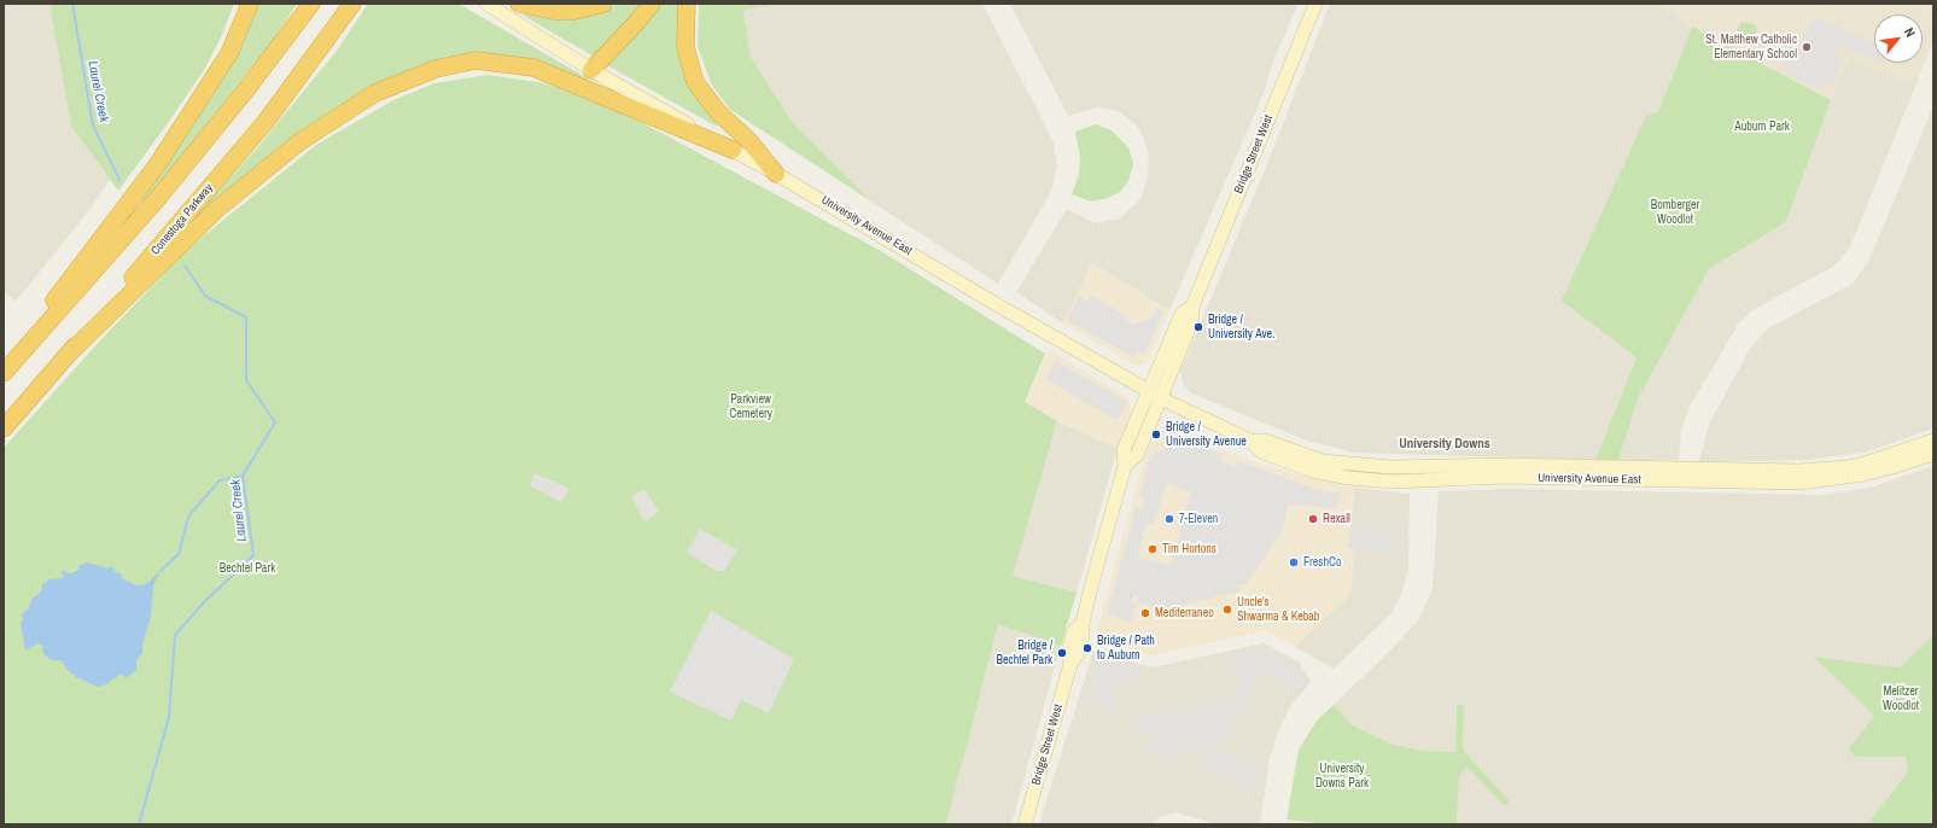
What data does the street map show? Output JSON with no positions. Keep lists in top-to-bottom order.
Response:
{
  "streets": {
    "highway": ["Conestoga Parkway"],
    "main road": ["Bridge Street West", "University Avenue East"]
  },
  "crossings": [
    ["Bridge Street West", "University Avenue East"]
  ],
  "districts": ["University Downs"],
  "water": ["Laurel Creek"],
  "parks": [
    "Auburn Park",
    "Bomberger Woodlot",
    "Parkview Cemetery",
    "Bechtel Park",
    "Melitzer Woodlot",
    "University Downs Park"
  ],
  "places": [
    "St. Matthew Catholic Elementary School",
    "Bridge / University Ave.",
    "Bridge / University Avenue",
    "7-Eleven",
    "Rexall",
    "Tim Hortons",
    "FreshCo",
    "Uncle's Shwarma & Kebab",
    "Mediterraneo",
    "Bridge / Path to Auburn",
    "Bridge / Bechtel Park"
  ],
  "north": "top right"
}
